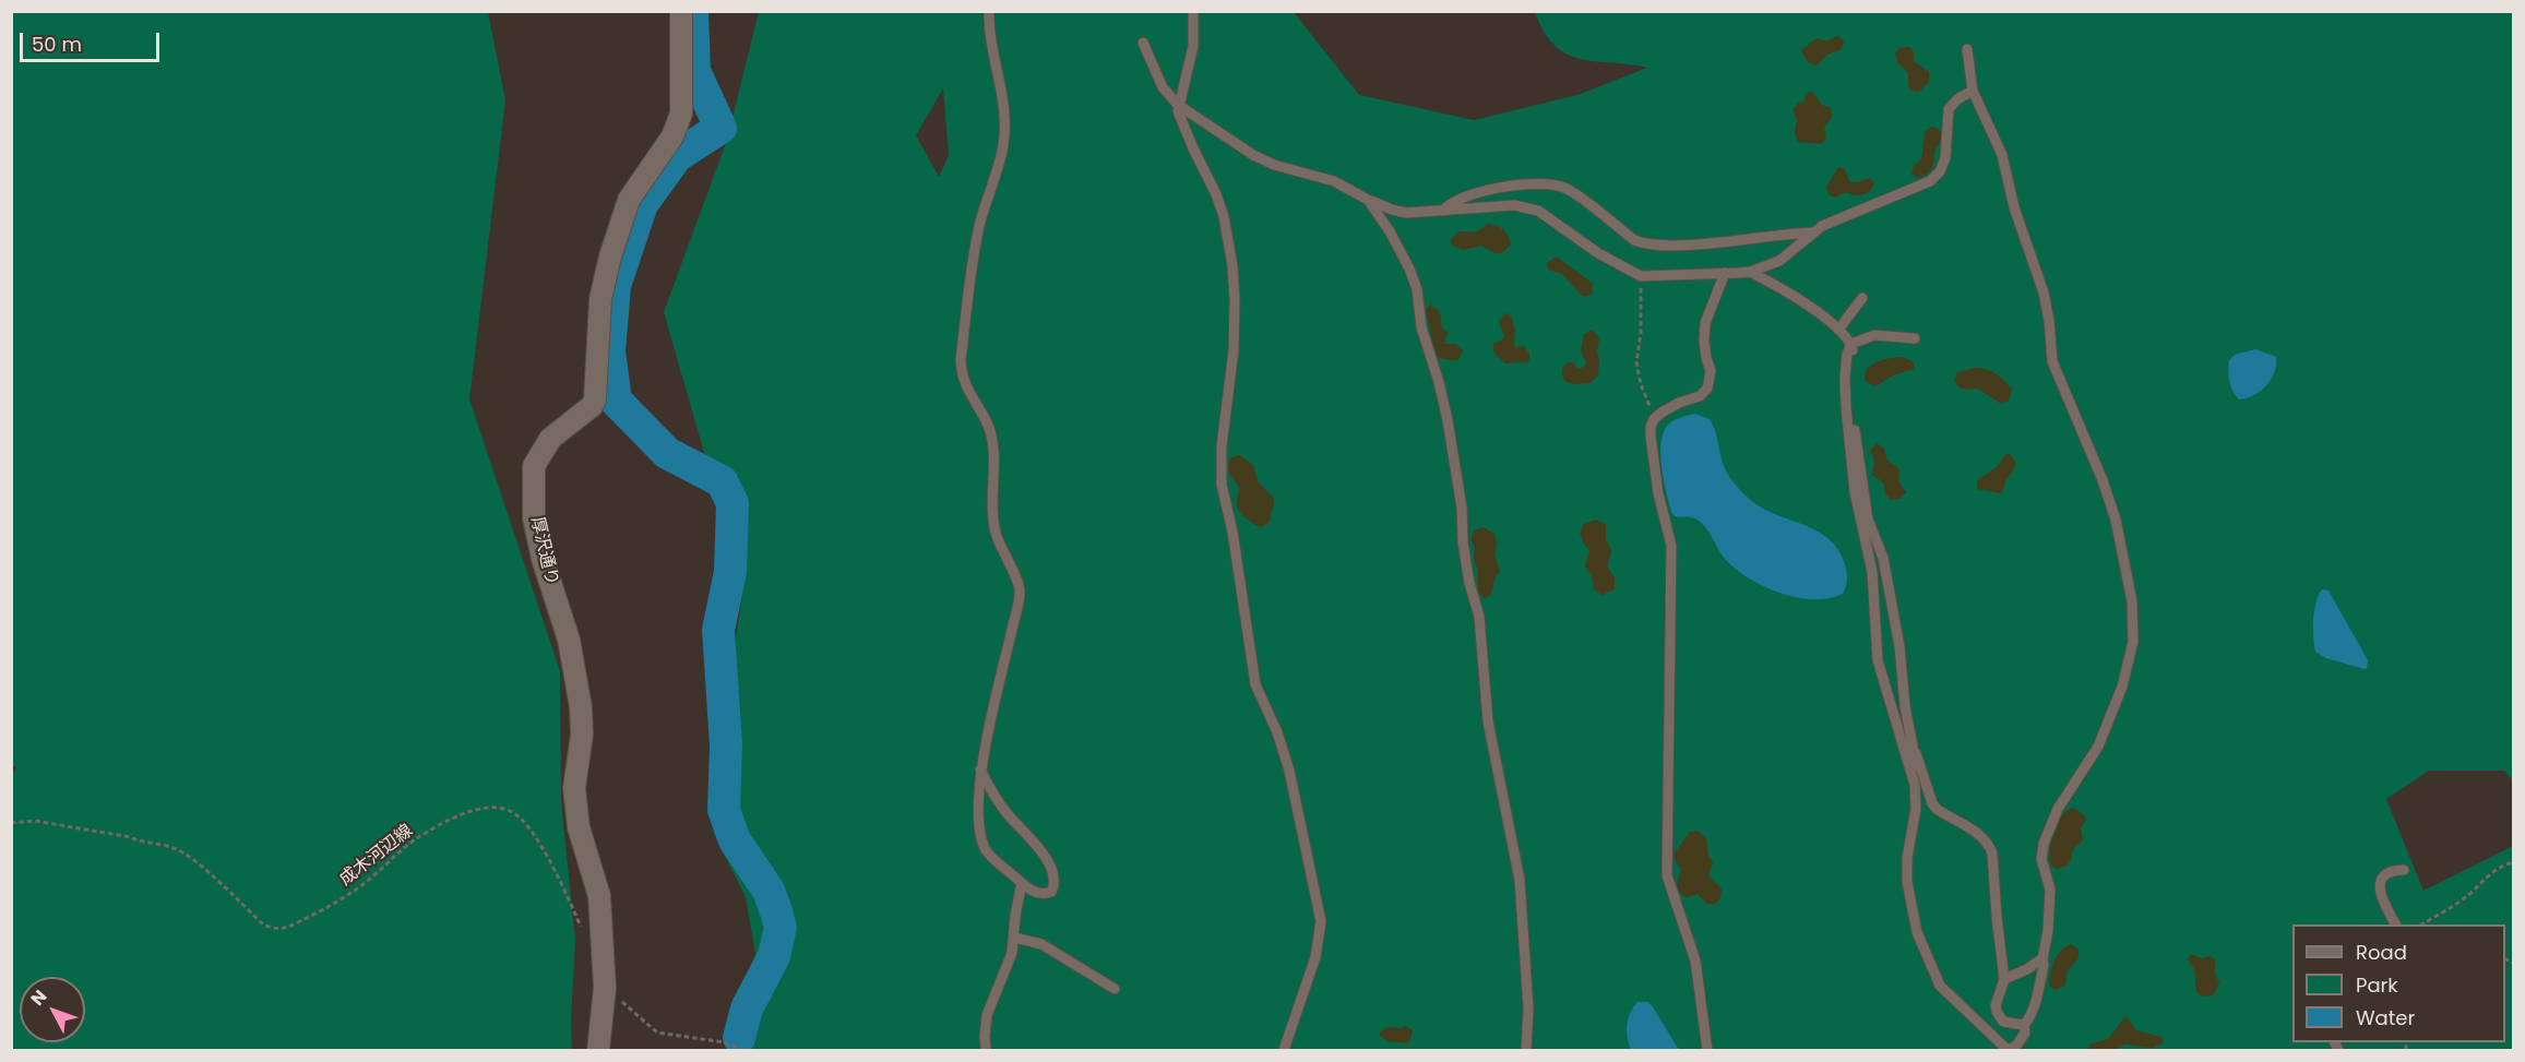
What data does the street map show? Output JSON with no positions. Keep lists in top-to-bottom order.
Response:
{
  "streets": {
    "street": ["厚沢通り"],
    "path": ["成木河辺線"]
  },
  "legend": ["Road", "Park", "Water"],
  "scale_bar": "50 m",
  "north": "top left"
}
